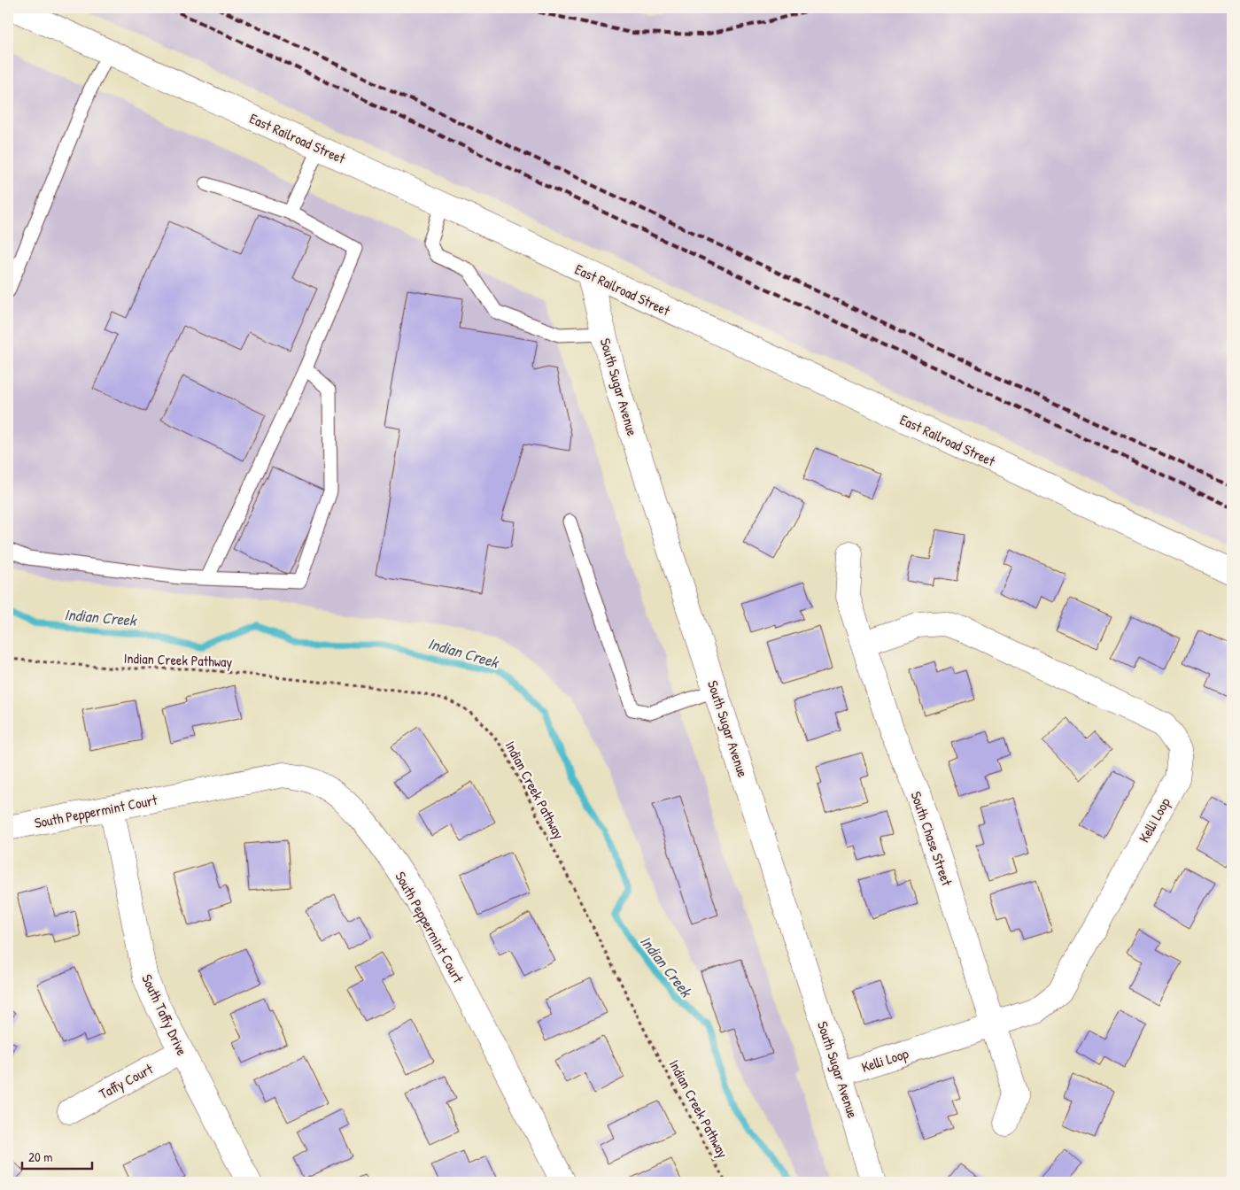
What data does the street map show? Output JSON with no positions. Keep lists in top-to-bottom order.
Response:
{
  "streets": {
    "street": [
      "East Railroad Street",
      "South Sugar Avenue",
      "South Peppermint Court",
      "Kelli Loop",
      "South Chase Street",
      "South Taffy Drive",
      "Taffy Court"
    ],
    "path": ["Indian Creek Pathway"]
  },
  "crossings": [
    ["East Railroad Street", "South Sugar Avenue"],
    ["South Sugar Avenue", "Kelli Loop"],
    ["South Peppermint Court", "South Taffy Drive"],
    ["Kelli Loop", "South Chase Street"],
    ["South Taffy Drive", "Taffy Court"]
  ],
  "water": ["Indian Creek"],
  "scale_bar": "20 m"
}
